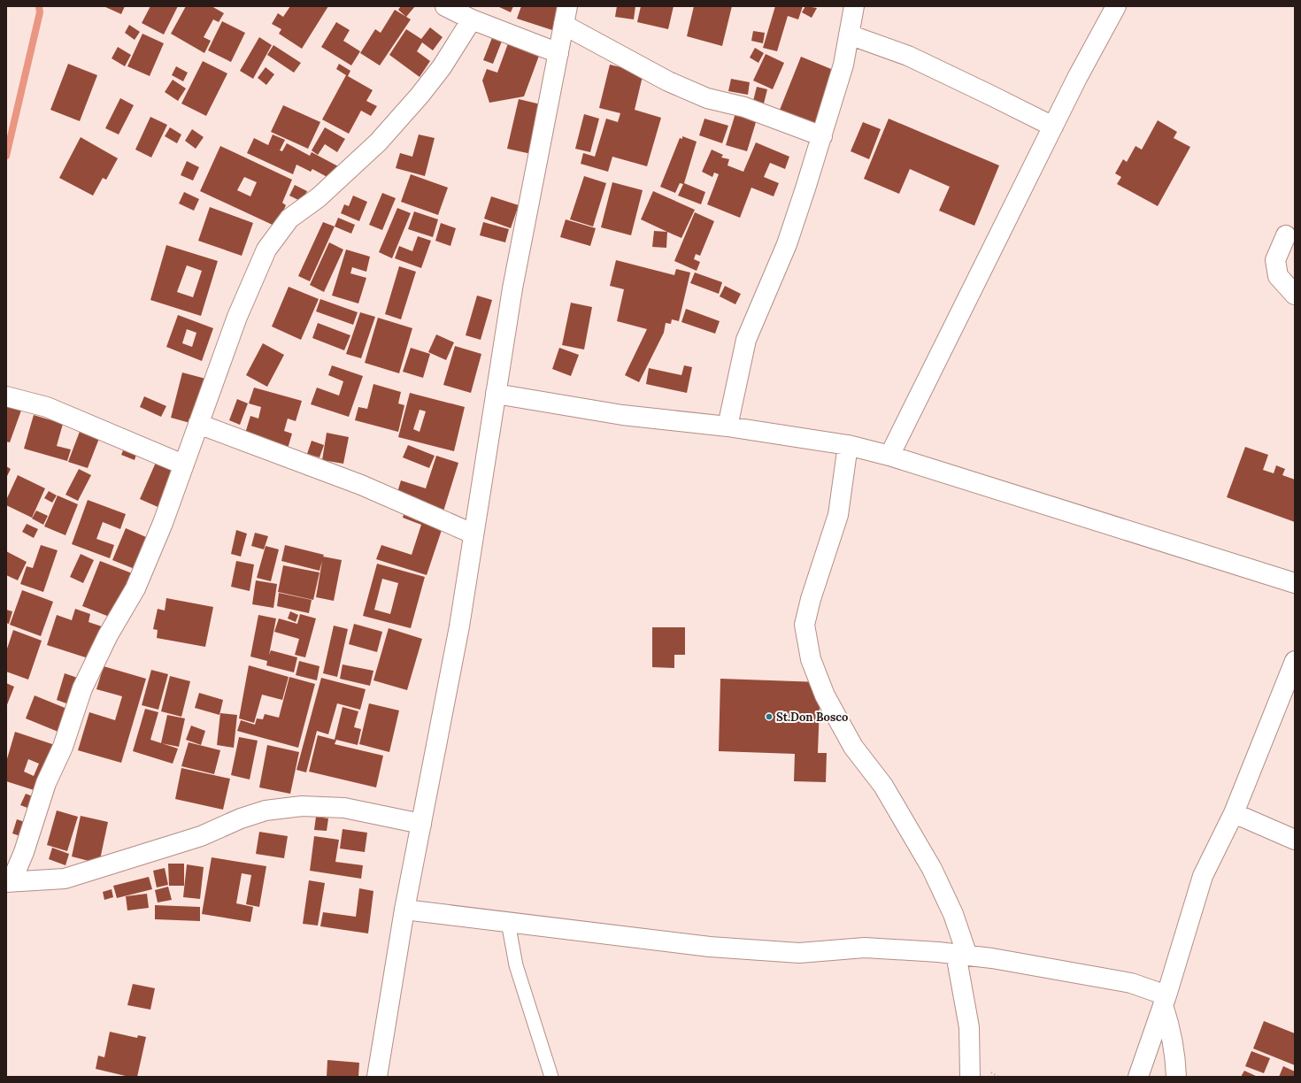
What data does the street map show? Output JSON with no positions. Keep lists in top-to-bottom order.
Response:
{
  "places": ["St.Don Bosco"]
}
